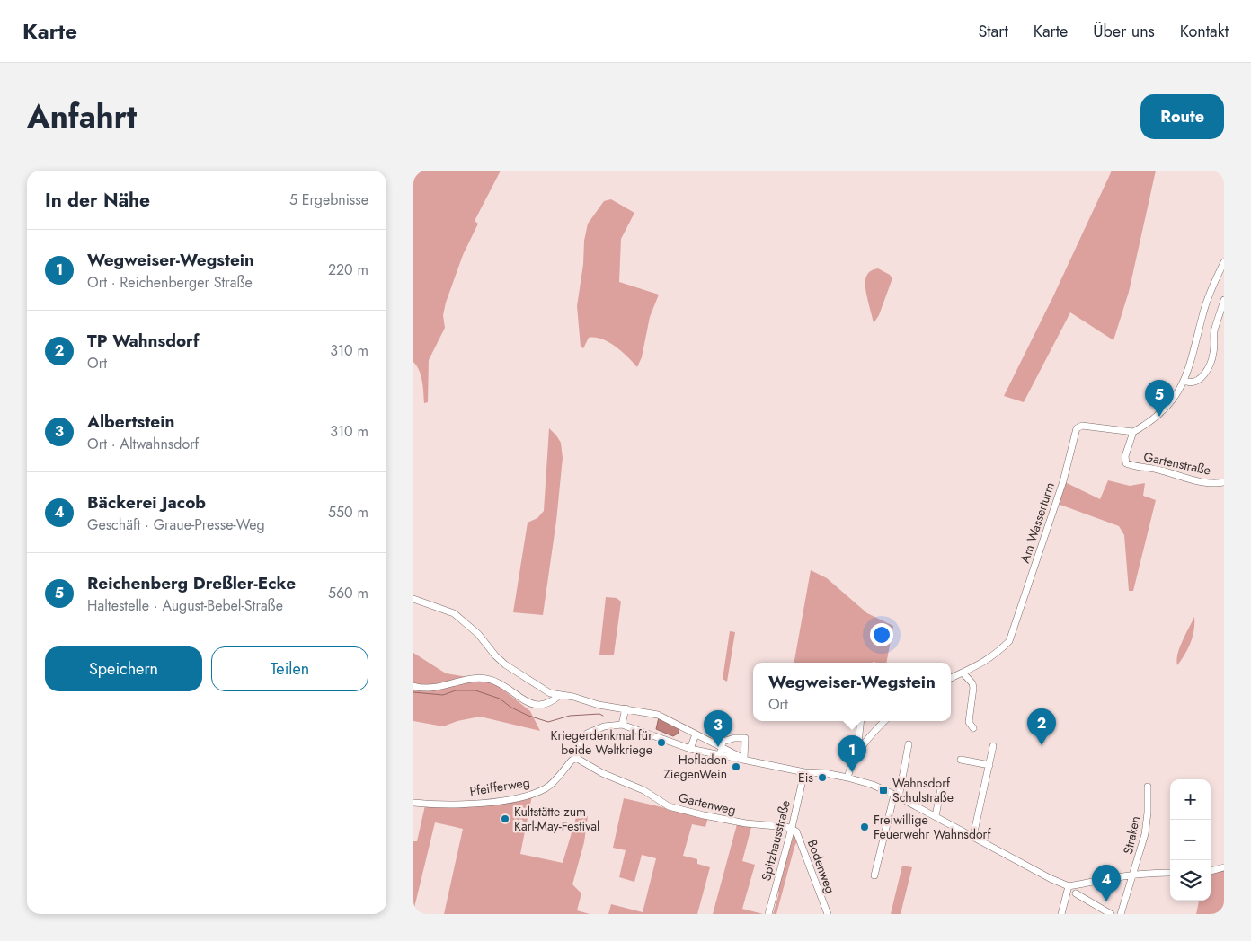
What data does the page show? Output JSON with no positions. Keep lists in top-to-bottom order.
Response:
{
  "streets": {
    "street": [
      "Gartenstraße",
      "Am Wasserturm",
      "Pfeifferweg",
      "Gartenweg",
      "Straken",
      "Spitzhausstraße",
      "Bodenweg"
    ]
  },
  "crossings": [
    ["Gartenstraße", "Am Wasserturm"],
    ["Pfeifferweg", "Gartenweg"],
    ["Gartenweg", "Spitzhausstraße"],
    ["Gartenweg", "Bodenweg"],
    ["Spitzhausstraße", "Bodenweg"]
  ],
  "places": {
    "other": [
      "Kriegerdenkmal für beide Weltkriege",
      "Hofladen ZiegenWein",
      "Eis",
      "Kultstätte zum Karl-May-Festival",
      "Freiwillige Feuerwehr Wahnsdorf"
    ],
    "transit": ["Wahnsdorf Schulstraße"]
  },
  "page": {
    "header": "Karte",
    "nav": [
      "Start",
      "Karte",
      "Über uns",
      "Kontakt"
    ],
    "title": "Anfahrt",
    "buttons": [
      "Route",
      ["Speichern", "Teilen"]
    ],
    "heading": ["In der Nähe", "5 Ergebnisse"],
    "list": [
      {
        "mark": "1",
        "name": "Wegweiser-Wegstein",
        "note": "Ort · Reichenberger Straße",
        "value": "220 m"
      },
      {
        "mark": "2",
        "name": "TP Wahnsdorf",
        "note": "Ort",
        "value": "310 m"
      },
      {
        "mark": "3",
        "name": "Albertstein",
        "note": "Ort · Altwahnsdorf",
        "value": "310 m"
      },
      {
        "mark": "4",
        "name": "Bäckerei Jacob",
        "note": "Geschäft · Graue-Presse-Weg",
        "value": "550 m"
      },
      {
        "mark": "5",
        "name": "Reichenberg Dreßler-Ecke",
        "note": "Haltestelle · August-Bebel-Straße",
        "value": "560 m"
      }
    ],
    "pins": [
      "5",
      "2",
      "3",
      "1",
      "4"
    ],
    "popup": ["Wegweiser-Wegstein", "Ort"],
    "map_buttons": ["+", "−"]
  }
}
